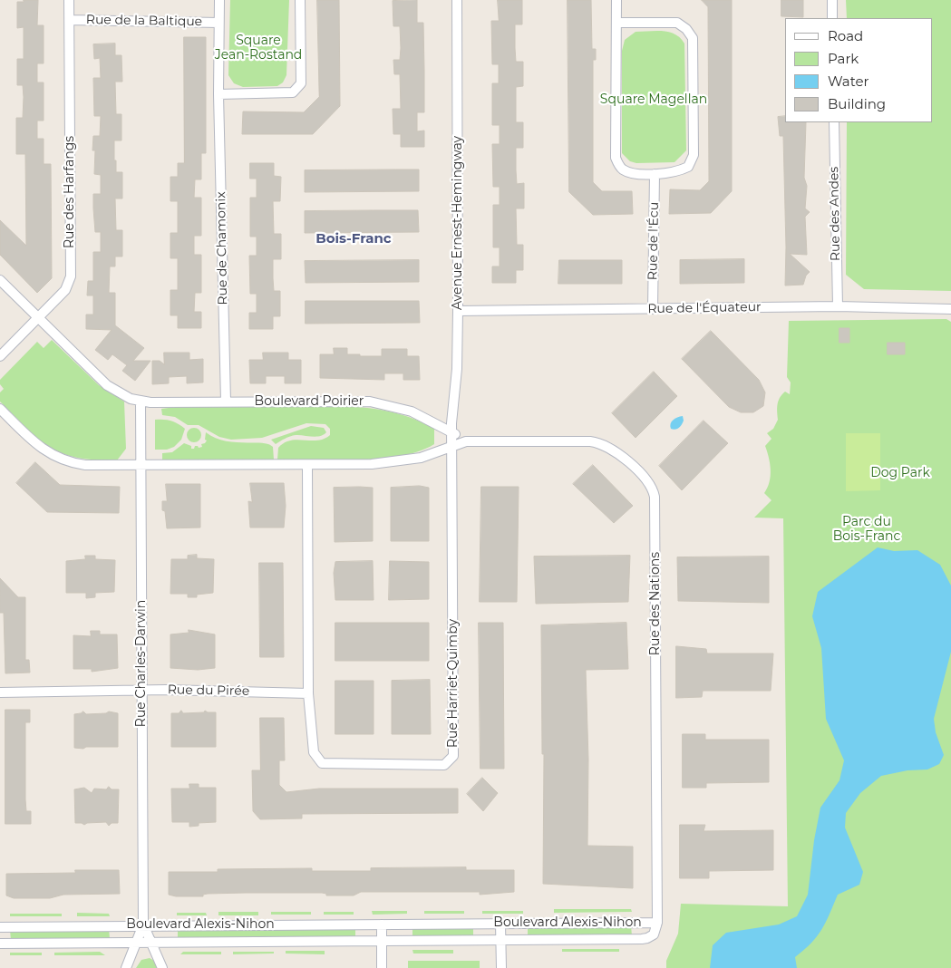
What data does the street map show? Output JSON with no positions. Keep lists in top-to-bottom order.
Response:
{
  "streets": {
    "street": [
      "Rue de la Baltique",
      "Rue des Harfangs",
      "Rue des Andes",
      "Avenue Ernest-Hemingway",
      "Rue de l'Écu",
      "Rue de Chamonix",
      "Rue de l'Équateur",
      "Boulevard Poirier",
      "Rue des Nations",
      "Rue Charles-Darwin",
      "Rue Harriet-Quimby",
      "Rue du Pirée",
      "Boulevard Alexis-Nihon"
    ]
  },
  "crossings": [
    ["Rue de la Baltique", "Rue des Harfangs"],
    ["Rue de la Baltique", "Rue de Chamonix"],
    ["Rue des Harfangs", "Boulevard Poirier"],
    ["Rue des Andes", "Rue de l'Équateur"],
    ["Avenue Ernest-Hemingway", "Rue de l'Équateur"],
    ["Avenue Ernest-Hemingway", "Boulevard Poirier"],
    ["Avenue Ernest-Hemingway", "Rue Harriet-Quimby"],
    ["Rue de l'Écu", "Rue de l'Équateur"],
    ["Rue de Chamonix", "Boulevard Poirier"],
    ["Boulevard Poirier", "Rue des Nations"],
    ["Boulevard Poirier", "Rue Charles-Darwin"],
    ["Rue des Nations", "Boulevard Alexis-Nihon"],
    ["Rue Charles-Darwin", "Rue du Pirée"],
    ["Rue Charles-Darwin", "Boulevard Alexis-Nihon"],
    ["Rue Harriet-Quimby", "Rue du Pirée"]
  ],
  "districts": ["Bois-Franc"],
  "parks": [
    "Square Jean-Rostand",
    "Square Magellan",
    "Dog Park",
    "Parc du Bois-Franc"
  ],
  "legend": [
    "Road",
    "Park",
    "Water",
    "Building"
  ]
}
